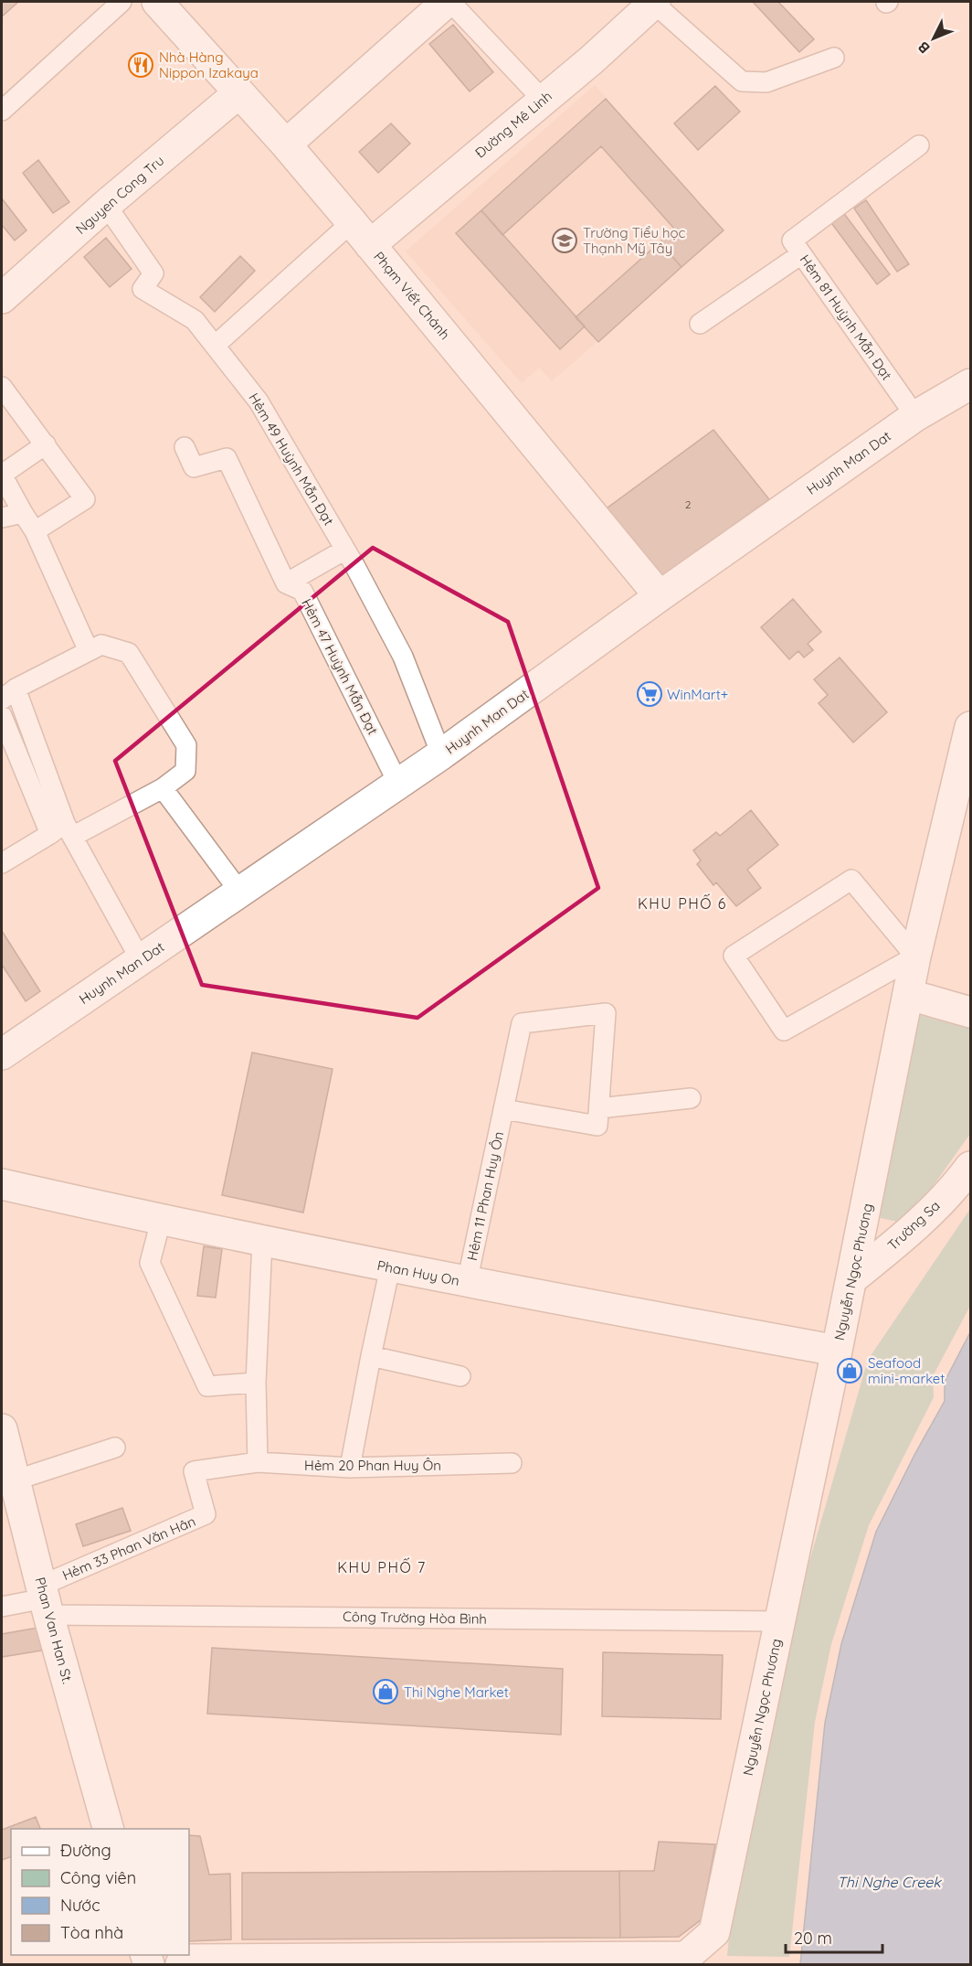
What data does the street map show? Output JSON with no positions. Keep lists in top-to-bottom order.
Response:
{
  "streets": {
    "street": [
      "Đường Mê Linh",
      "Nguyen Cong Tru",
      "Phạm Viết Chánh",
      "Huynh Man Dat",
      "Trường Sa",
      "Nguyễn Ngọc Phương",
      "Phan Huy On",
      "Phan Van Han St."
    ],
    "lane": [
      "Hẻm 81 Huỳnh Mẫn Đạt",
      "Hẻm 49 Huỳnh Mẫn Đạt",
      "Hẻm 47 Huỳnh Mẫn Đạt",
      "Hẻm 11 Phan Huy Ôn",
      "Hẻm 20 Phan Huy Ôn",
      "Hẻm 33 Phan Văn Hân",
      "Công Trường Hòa Bình"
    ]
  },
  "crossings": [
    ["Đường Mê Linh", "Phạm Viết Chánh"],
    ["Nguyen Cong Tru", "Phạm Viết Chánh"],
    ["Nguyen Cong Tru", "Hẻm 49 Huỳnh Mẫn Đạt"],
    ["Phạm Viết Chánh", "Huynh Man Dat"],
    ["Hẻm 81 Huỳnh Mẫn Đạt", "Huynh Man Dat"],
    ["Hẻm 49 Huỳnh Mẫn Đạt", "Huynh Man Dat"],
    ["Huynh Man Dat", "Hẻm 47 Huỳnh Mẫn Đạt"],
    ["Hẻm 11 Phan Huy Ôn", "Phan Huy On"],
    ["Trường Sa", "Nguyễn Ngọc Phương"],
    ["Nguyễn Ngọc Phương", "Phan Huy On"],
    ["Nguyễn Ngọc Phương", "Công Trường Hòa Bình"],
    ["Hẻm 20 Phan Huy Ôn", "Hẻm 33 Phan Văn Hân"],
    ["Hẻm 33 Phan Văn Hân", "Công Trường Hòa Bình"],
    ["Hẻm 33 Phan Văn Hân", "Phan Van Han St."],
    ["Công Trường Hòa Bình", "Phan Van Han St."]
  ],
  "districts": ["KHU PHỐ 6", "KHU PHỐ 7"],
  "water": ["Thi Nghe Creek"],
  "places": {
    "restaurant": ["Nhà Hàng Nippon Izakaya"],
    "school or university": ["Trường Tiểu học Thạnh Mỹ Tây"],
    "supermarket": ["WinMart+"],
    "shop": ["Seafood mini-market", "Thi Nghe Market"]
  },
  "house_numbers": ["2"],
  "legend": [
    "Đường",
    "Công viên",
    "Nước",
    "Tòa nhà"
  ],
  "scale_bar": "20 m",
  "north": "bottom left"
}
